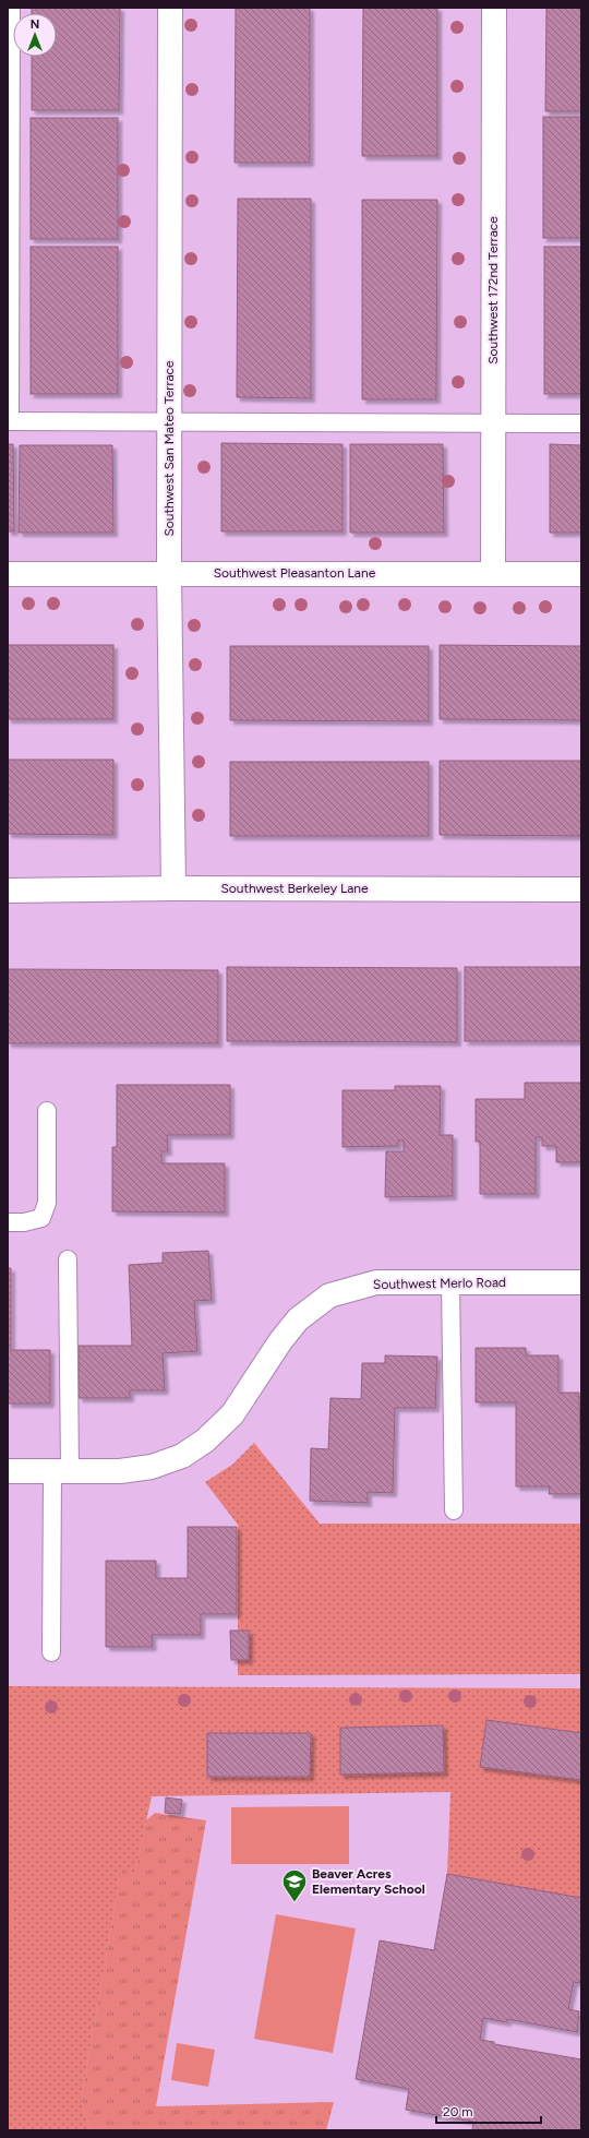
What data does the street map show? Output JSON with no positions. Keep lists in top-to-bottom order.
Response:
{
  "streets": {
    "street": [
      "Southwest 172nd Terrace",
      "Southwest San Mateo Terrace",
      "Southwest Pleasanton Lane",
      "Southwest Berkeley Lane",
      "Southwest Merlo Road"
    ]
  },
  "crossings": [
    ["Southwest 172nd Terrace", "Southwest Pleasanton Lane"],
    ["Southwest San Mateo Terrace", "Southwest Pleasanton Lane"],
    ["Southwest San Mateo Terrace", "Southwest Berkeley Lane"]
  ],
  "places": {
    "school or university": ["Beaver Acres Elementary School"]
  },
  "scale_bar": "20 m",
  "north": "top"
}
